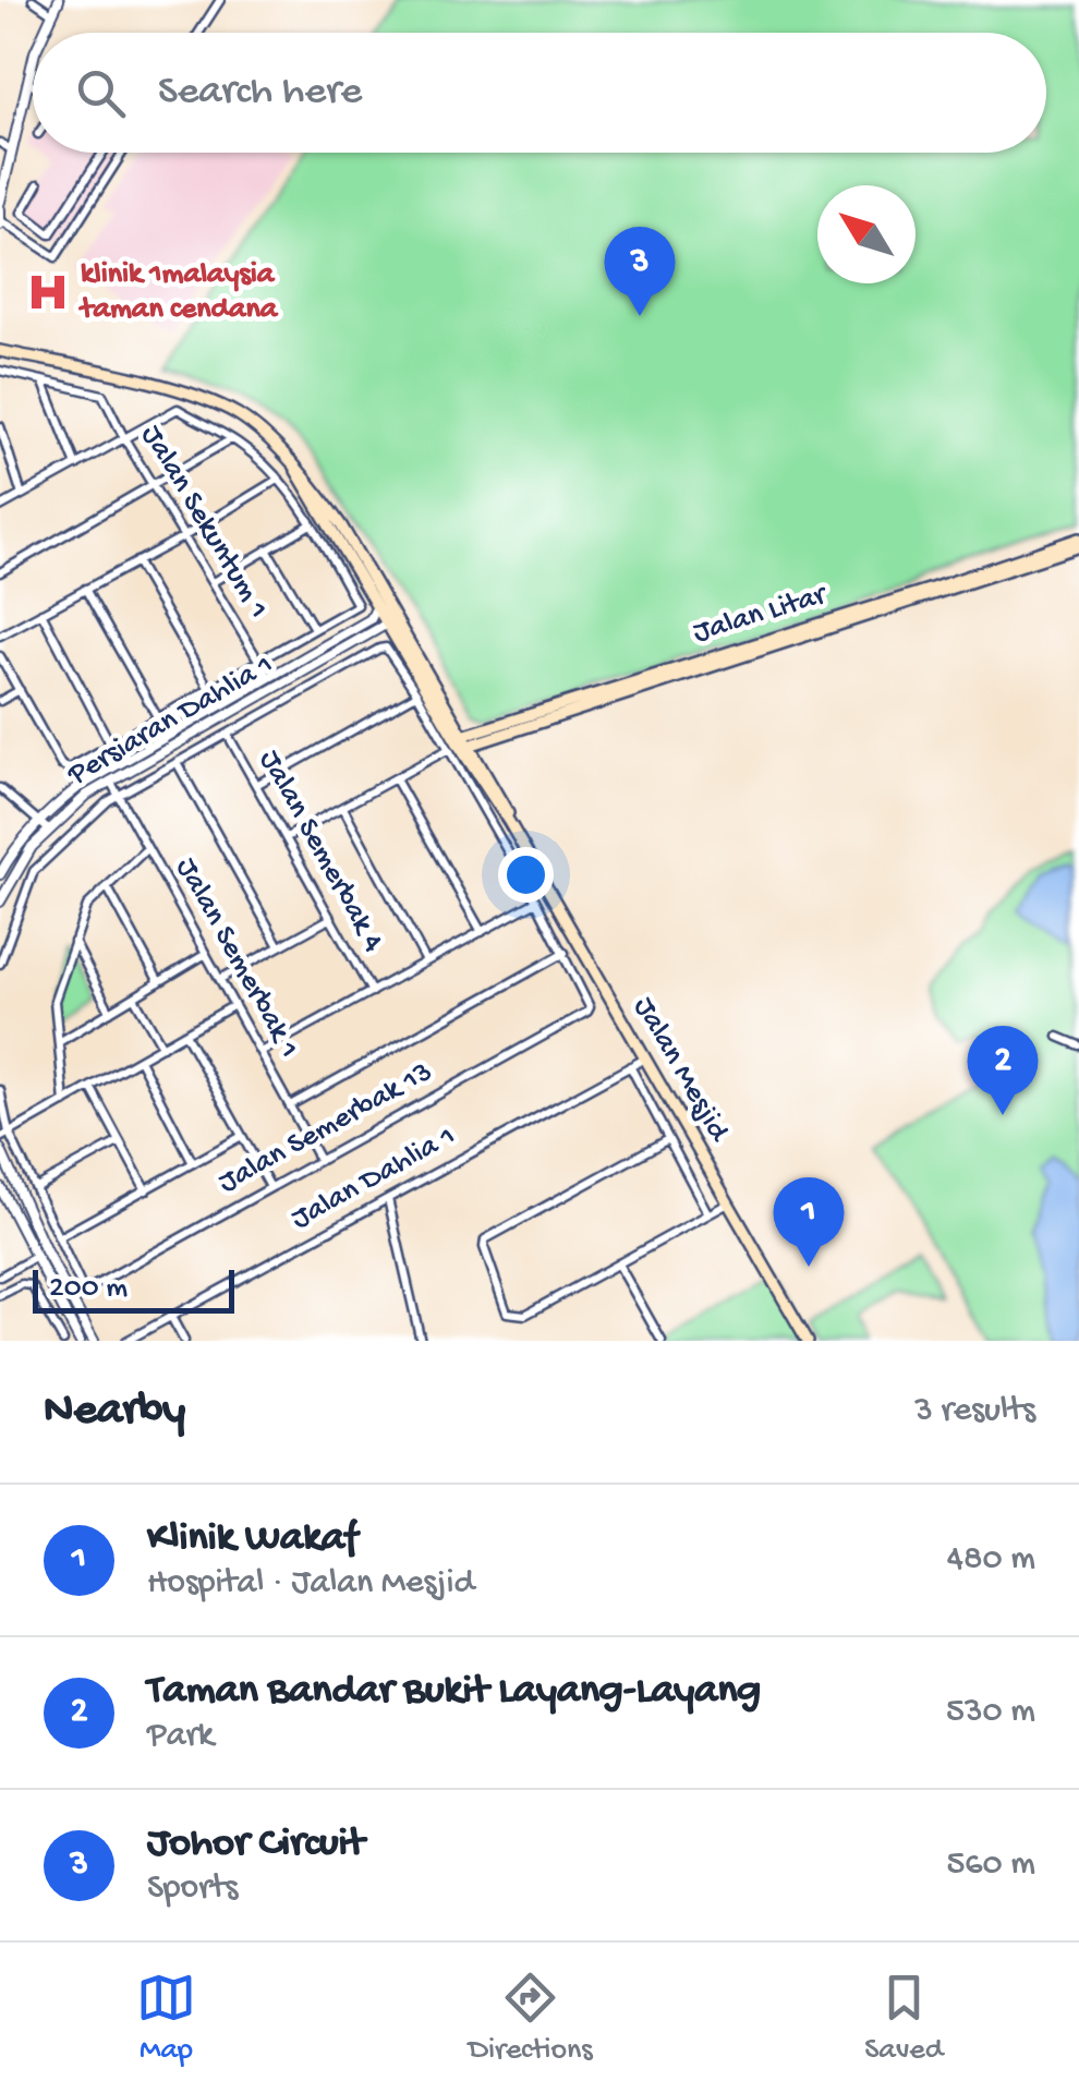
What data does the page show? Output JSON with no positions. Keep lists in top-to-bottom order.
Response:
{
  "streets": {
    "main road": ["Jalan Litar", "Jalan Mesjid"],
    "street": [
      "Jalan Sekuntum 1",
      "Persiaran Dahlia 1",
      "Jalan Semerbak 4",
      "Jalan Semerbak 1",
      "Jalan Semerbak 13",
      "Jalan Dahlia 1"
    ]
  },
  "crossings": [
    ["Jalan Sekuntum 1", "Persiaran Dahlia 1"],
    ["Jalan Litar", "Jalan Mesjid"],
    ["Persiaran Dahlia 1", "Jalan Semerbak 1"],
    ["Persiaran Dahlia 1", "Jalan Mesjid"],
    ["Jalan Semerbak 1", "Jalan Semerbak 13"],
    ["Jalan Mesjid", "Jalan Dahlia 1"]
  ],
  "places": {
    "hospital": ["klinik 1malaysia taman cendana"]
  },
  "scale_bar": "200 m",
  "north": "top left",
  "page": {
    "search": "Search here",
    "pins": ["3", "2", "1"],
    "scale": "200 m",
    "heading": ["Nearby", "3 results"],
    "list": [
      {
        "mark": "1",
        "name": "Klinik Wakaf",
        "note": "Hospital · Jalan Mesjid",
        "value": "480 m"
      },
      {
        "mark": "2",
        "name": "Taman Bandar Bukit Layang-Layang",
        "note": "Park",
        "value": "530 m"
      },
      {
        "mark": "3",
        "name": "Johor Circuit",
        "note": "Sports",
        "value": "560 m"
      }
    ],
    "nav": ["Map", "Directions", "Saved"]
  }
}
